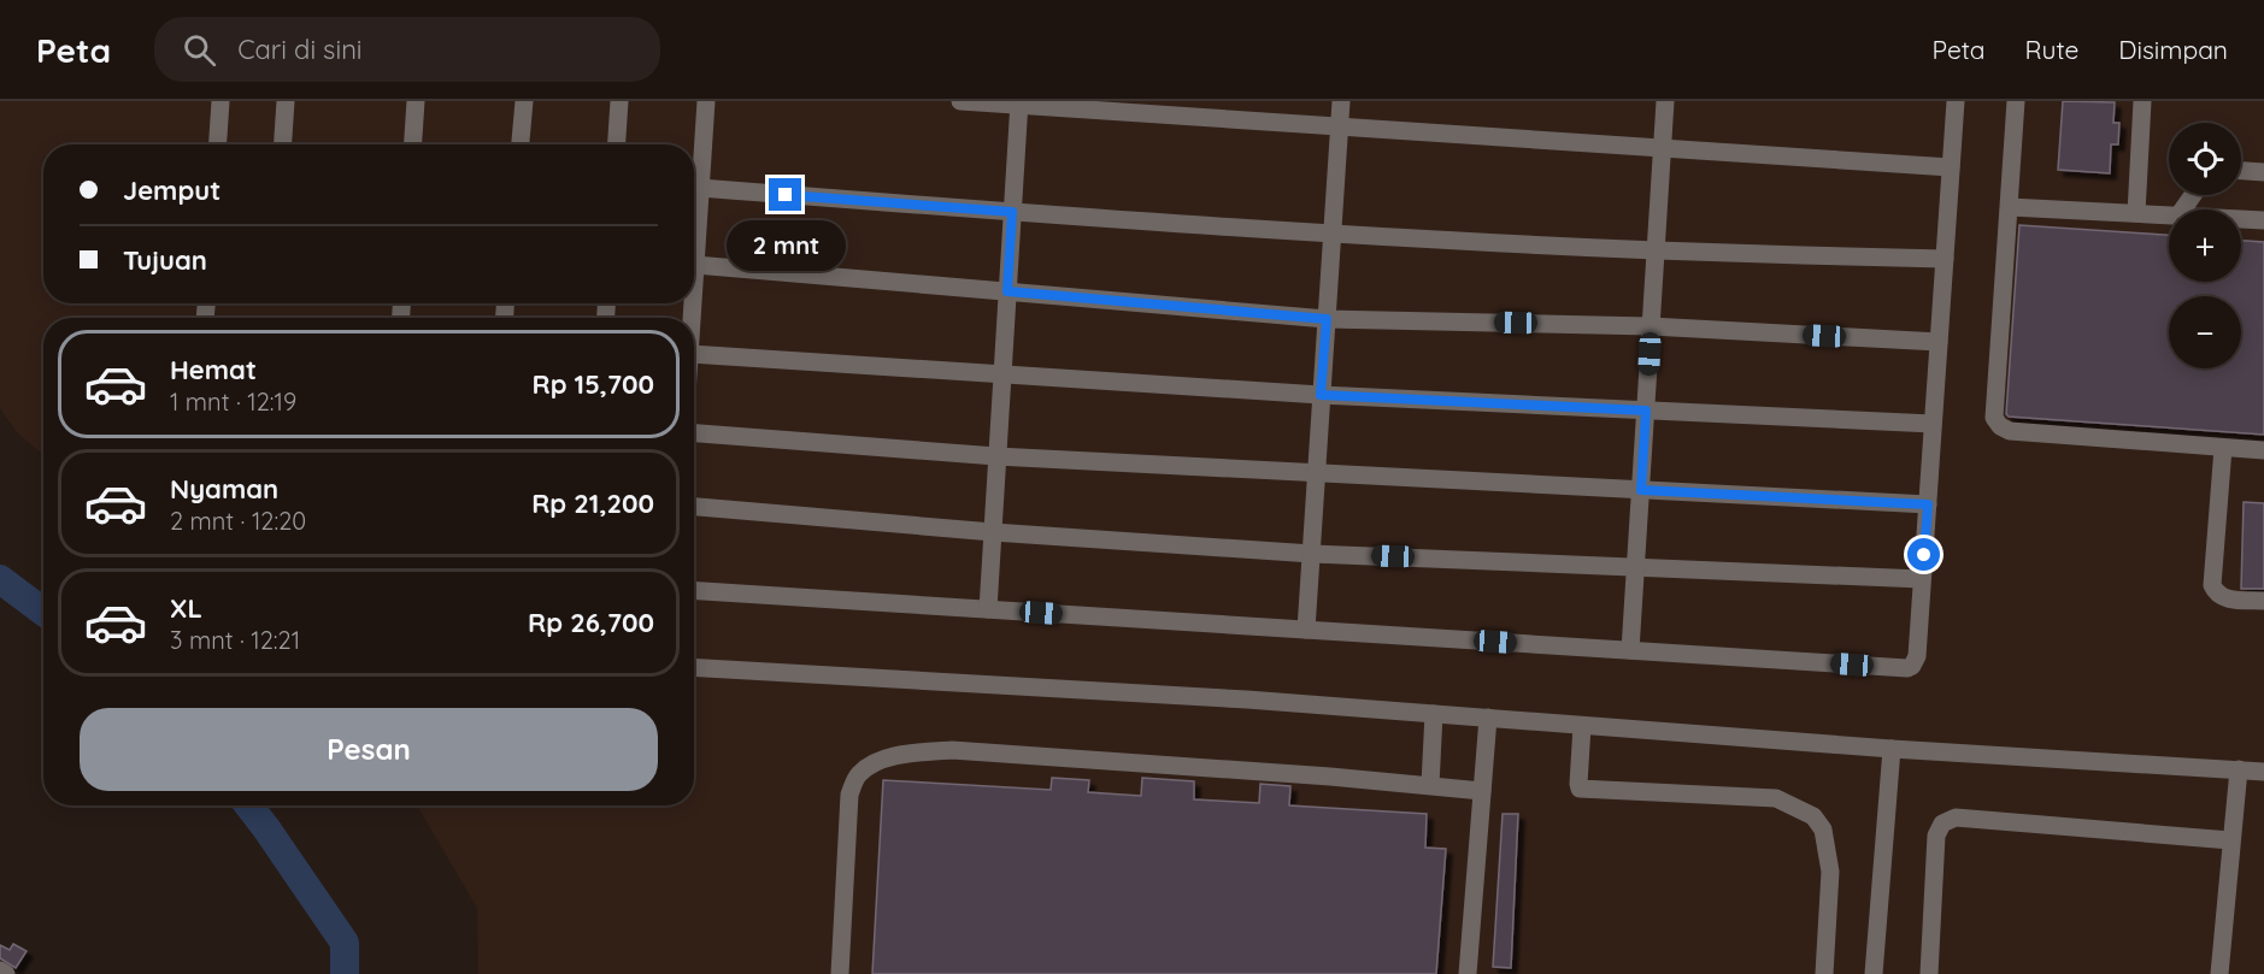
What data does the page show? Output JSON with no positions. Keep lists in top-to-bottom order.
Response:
{
  "page": {
    "header": "Peta",
    "search": "Cari di sini",
    "nav": ["Peta", "Rute", "Disimpan"],
    "map_buttons": ["+", "−"],
    "banner": ["Jemput", "Tujuan"],
    "bubble": "2 mnt",
    "list": [
      {
        "name": "Hemat",
        "note": "1 mnt · 12:19",
        "value": "Rp 15,700"
      },
      {
        "name": "Nyaman",
        "note": "2 mnt · 12:20",
        "value": "Rp 21,200"
      },
      {
        "name": "XL",
        "note": "3 mnt · 12:21",
        "value": "Rp 26,700"
      }
    ],
    "buttons": "Pesan"
  }
}
